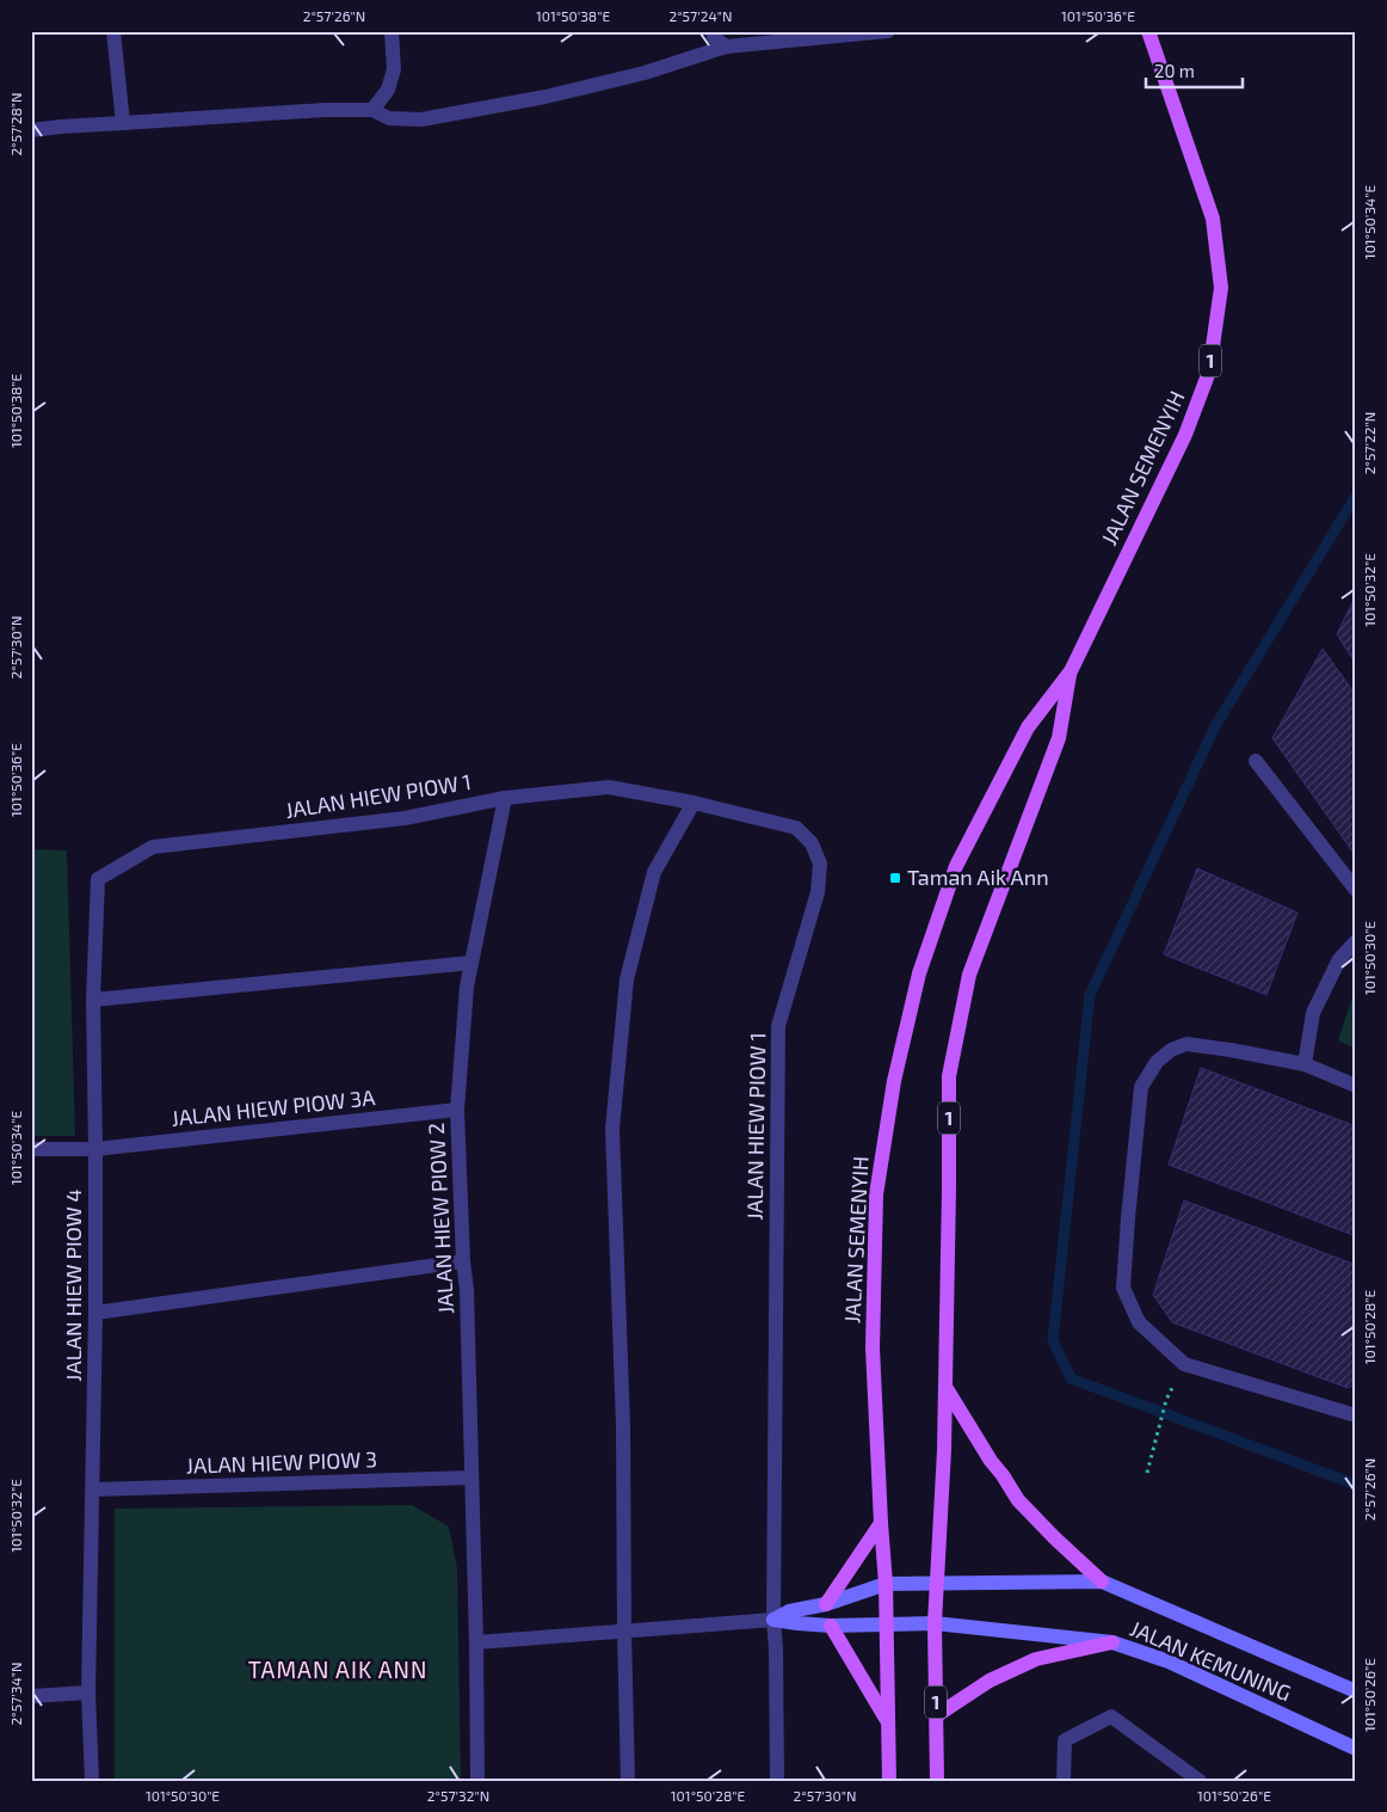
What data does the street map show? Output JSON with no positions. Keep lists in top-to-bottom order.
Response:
{
  "streets": {
    "main road": ["1", "JALAN SEMENYIH"],
    "street": [
      "JALAN HIEW PIOW 1",
      "JALAN HIEW PIOW 3A",
      "JALAN HIEW PIOW 2",
      "JALAN HIEW PIOW 4",
      "JALAN HIEW PIOW 3",
      "JALAN KEMUNING"
    ]
  },
  "crossings": [
    ["JALAN SEMENYIH", "JALAN KEMUNING"],
    ["JALAN HIEW PIOW 1", "JALAN HIEW PIOW 2"],
    ["JALAN HIEW PIOW 1", "JALAN HIEW PIOW 4"],
    ["JALAN HIEW PIOW 1", "JALAN KEMUNING"],
    ["JALAN HIEW PIOW 3A", "JALAN HIEW PIOW 2"],
    ["JALAN HIEW PIOW 3A", "JALAN HIEW PIOW 4"],
    ["JALAN HIEW PIOW 2", "JALAN HIEW PIOW 3"],
    ["JALAN HIEW PIOW 4", "JALAN HIEW PIOW 3"]
  ],
  "districts": ["TAMAN AIK ANN"],
  "places": {
    "transit": ["Taman Aik Ann"]
  },
  "scale_bar": "20 m",
  "coordinates": [
    "2°57'26\"N",
    "101°50'38\"E",
    "2°57'24\"N",
    "101°50'36\"E",
    "2°57'28\"N",
    "101°50'34\"E",
    "2°57'22\"N",
    "101°50'32\"E",
    "2°57'30\"N",
    "101°50'30\"E",
    "101°50'28\"E",
    "2°57'34\"N",
    "101°50'26\"E",
    "2°57'32\"N"
  ]
}
